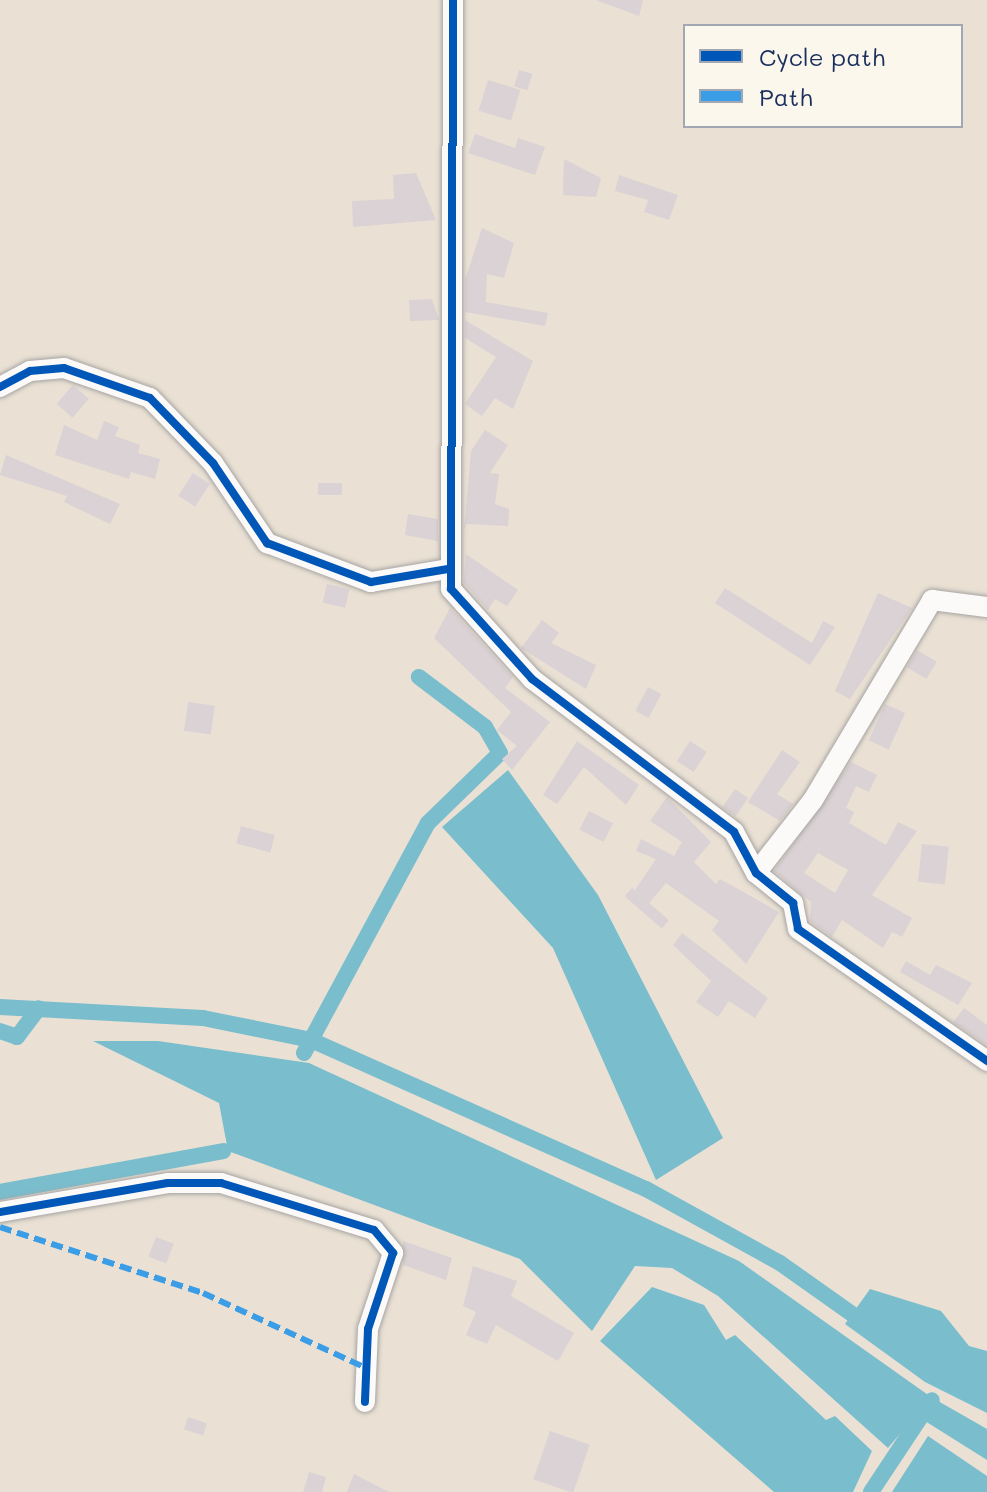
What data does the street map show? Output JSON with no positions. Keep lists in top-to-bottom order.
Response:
{
  "legend": ["Cycle path", "Path"]
}
